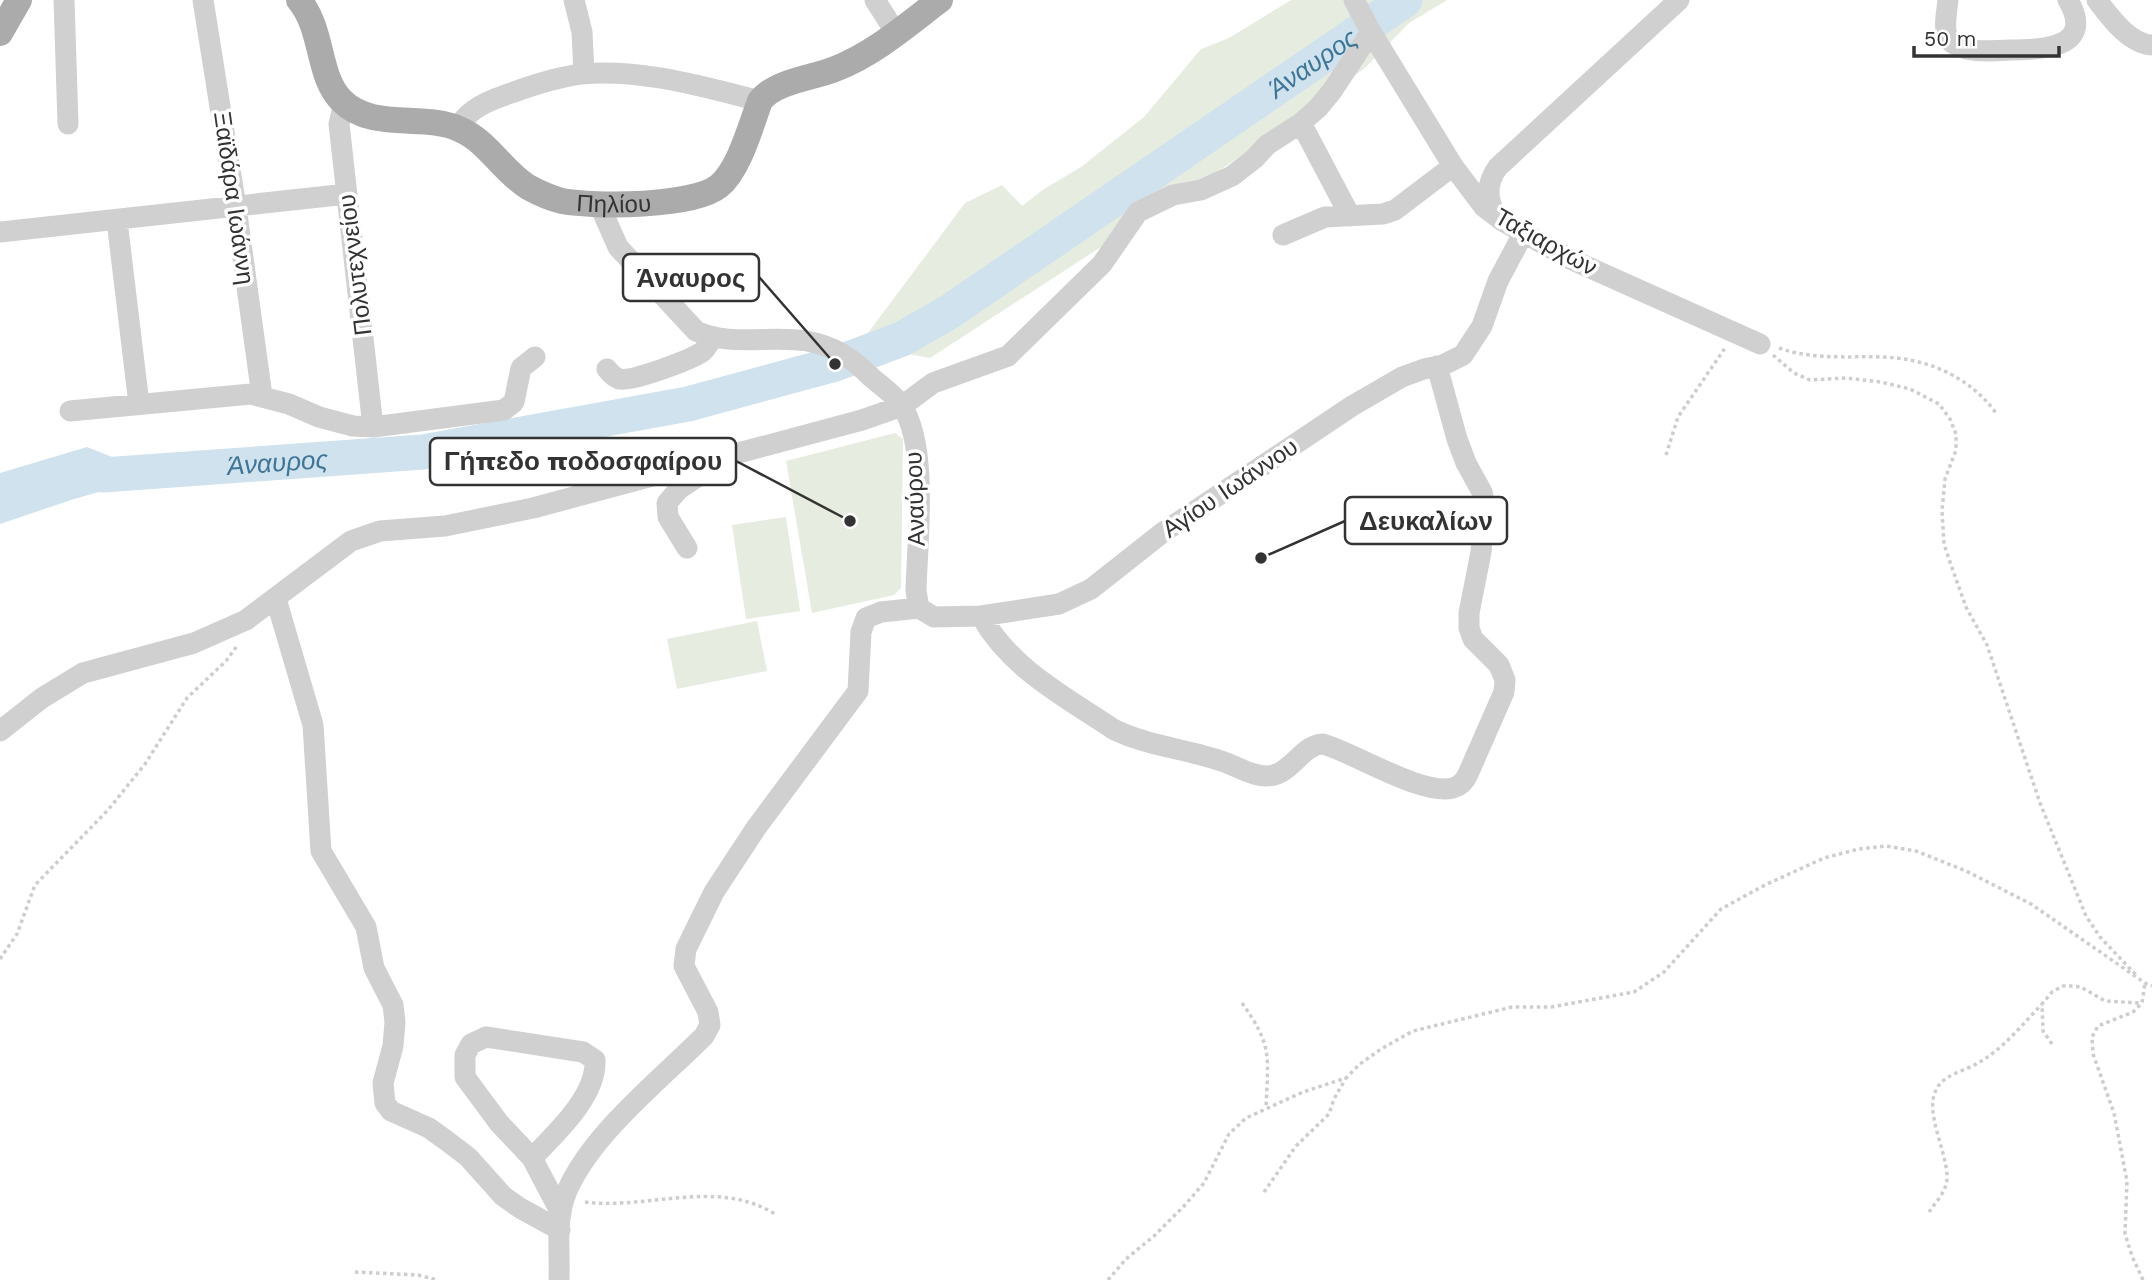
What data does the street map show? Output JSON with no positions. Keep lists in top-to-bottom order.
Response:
{
  "streets": {
    "main road": ["Πηλίου"],
    "street": [
      "Ξαϊδάρα Ιωάννη",
      "Ταξιαρχών",
      "Πολυτεχνείου",
      "Αγίου Ιωάννου",
      "Αναύρου"
    ]
  },
  "crossings": [
    ["Πηλίου", "Πολυτεχνείου"],
    ["Ταξιαρχών", "Αγίου Ιωάννου"],
    ["Αγίου Ιωάννου", "Αναύρου"]
  ],
  "water": ["Άναυρος"],
  "places": ["Άναυρος", "Γήπεδο ποδοσφαίρου", "Δευκαλίων"],
  "scale_bar": "50 m"
}
